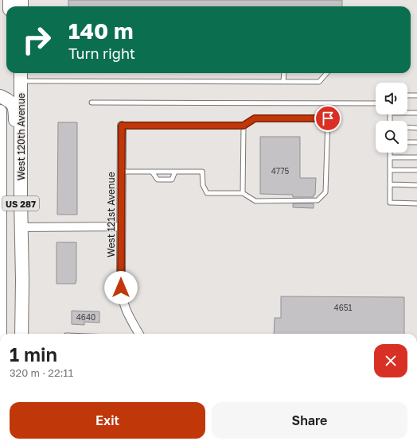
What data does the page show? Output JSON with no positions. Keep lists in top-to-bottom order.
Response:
{
  "streets": {
    "main road": ["West 120th Avenue", "US 287"],
    "street": ["West 121st Avenue"]
  },
  "house_numbers": ["4775", "4651", "4640"],
  "page": {
    "turn": ["140 m", "Turn right"],
    "heading": ["1 min", "320 m · 22:11"],
    "buttons": ["Exit", "Share"]
  }
}
